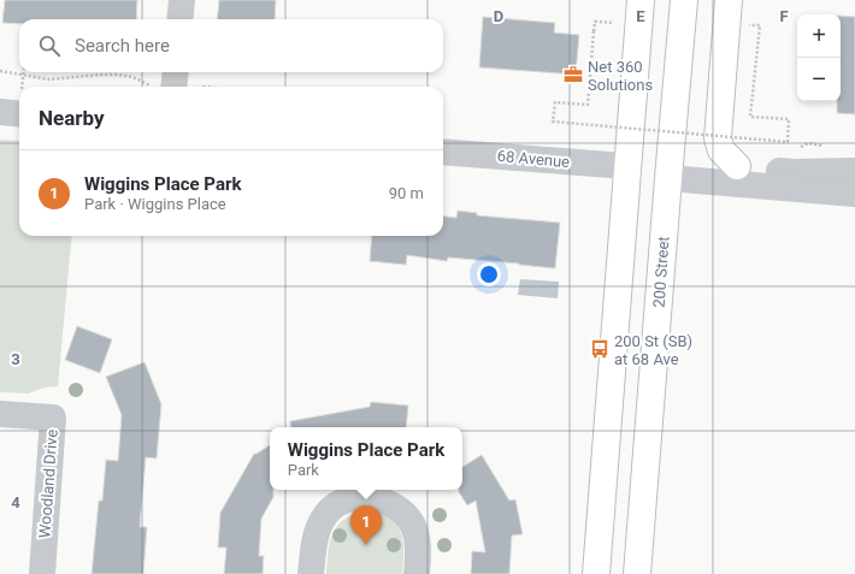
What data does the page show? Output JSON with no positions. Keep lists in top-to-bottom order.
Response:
{
  "streets": {
    "main road": ["200 Street"],
    "street": ["68 Avenue", "Woodland Drive"]
  },
  "places": {
    "office": ["Net 360 Solutions"],
    "bus stop": ["200 St (SB) at 68 Ave"]
  },
  "page": {
    "map_buttons": ["+", "−"],
    "search": "Search here",
    "heading": "Nearby",
    "list": [
      {
        "mark": "1",
        "name": "Wiggins Place Park",
        "note": "Park · Wiggins Place",
        "value": "90 m"
      }
    ],
    "popup": ["Wiggins Place Park", "Park"],
    "pins": "1"
  },
  "grid": {
    "columns": ["D", "E", "F"],
    "rows": ["3", "4"]
  }
}
